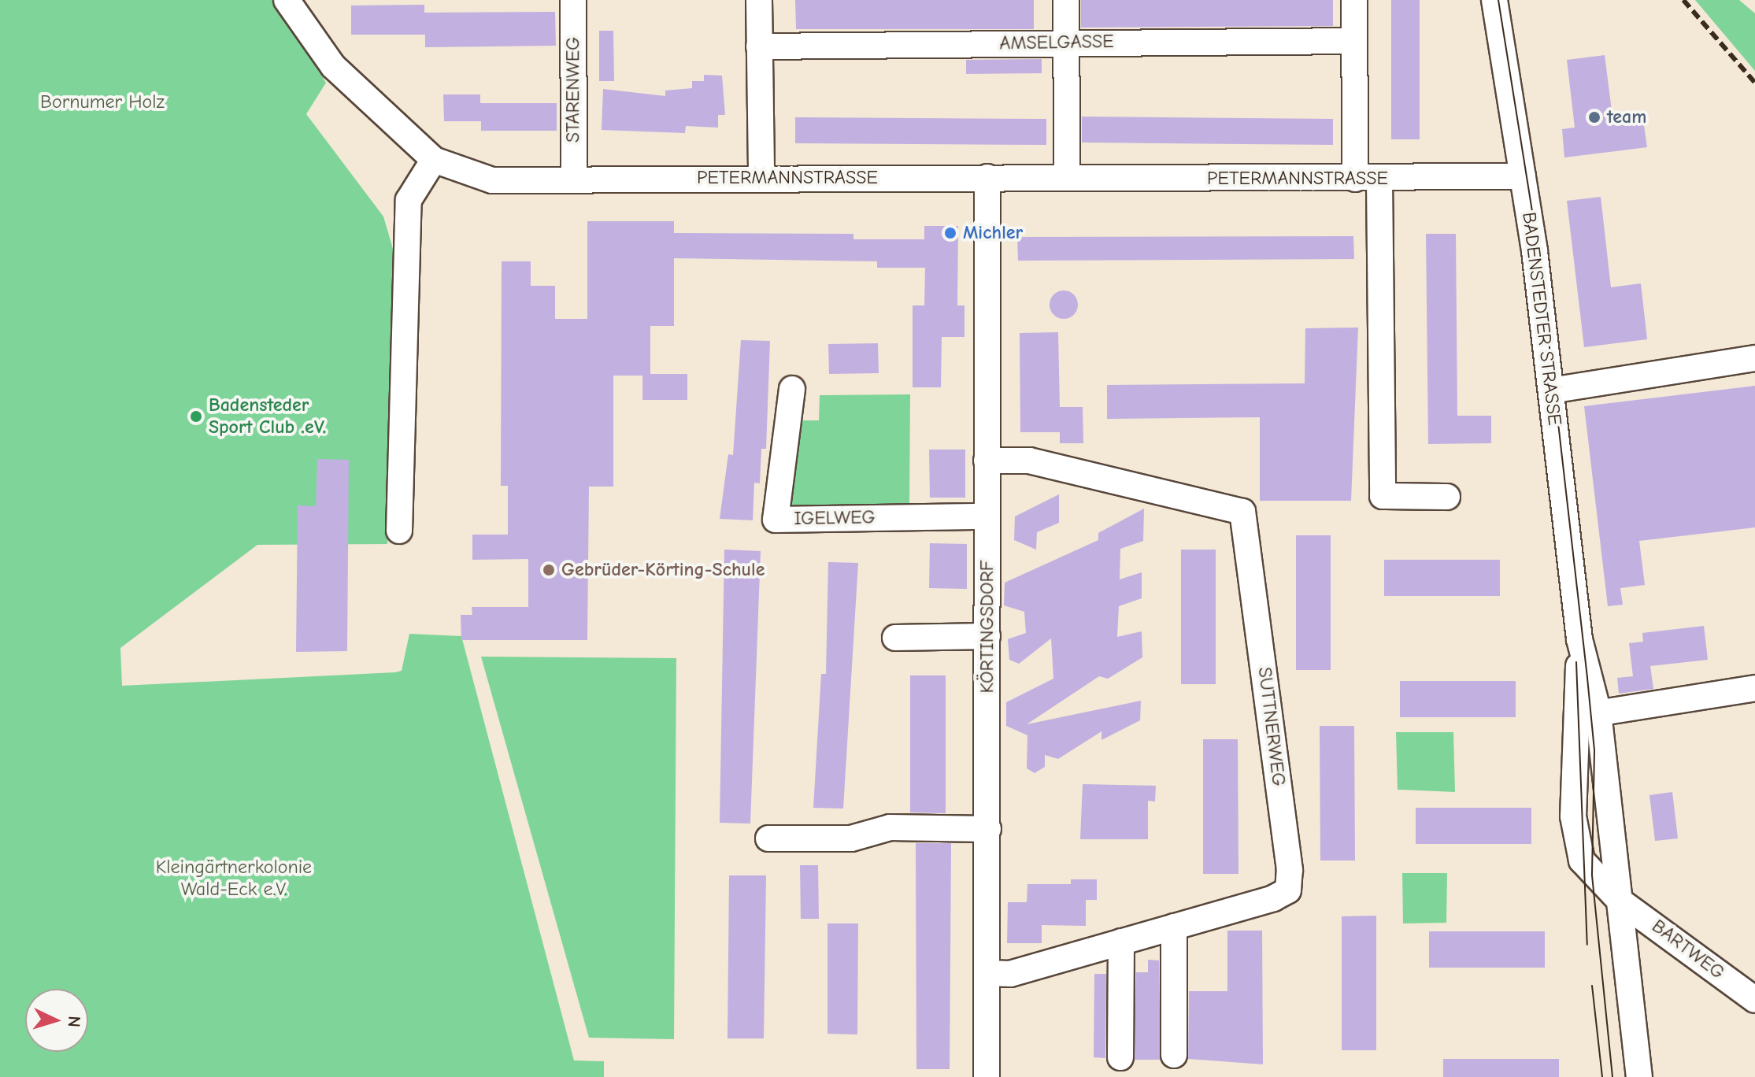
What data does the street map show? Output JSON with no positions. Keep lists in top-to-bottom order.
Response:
{
  "streets": {
    "street": [
      "AMSELGASSE",
      "STARENWEG",
      "PETERMANNSTRASSE",
      "BADENSTEDTER STRASSE",
      "IGELWEG",
      "KÖRTINGSDORF",
      "SUTTNERWEG",
      "BARTWEG"
    ]
  },
  "crossings": [
    ["STARENWEG", "PETERMANNSTRASSE"],
    ["PETERMANNSTRASSE", "BADENSTEDTER STRASSE"],
    ["PETERMANNSTRASSE", "KÖRTINGSDORF"],
    ["BADENSTEDTER STRASSE", "BARTWEG"],
    ["IGELWEG", "KÖRTINGSDORF"],
    ["KÖRTINGSDORF", "SUTTNERWEG"]
  ],
  "parks": ["Bornumer Holz", "Kleingärtnerkolonie Wald-Eck e.V."],
  "places": [
    "team",
    "Michler",
    "Badensteder Sport Club .eV.",
    "Gebrüder-Körting-Schule"
  ],
  "north": "right"
}
